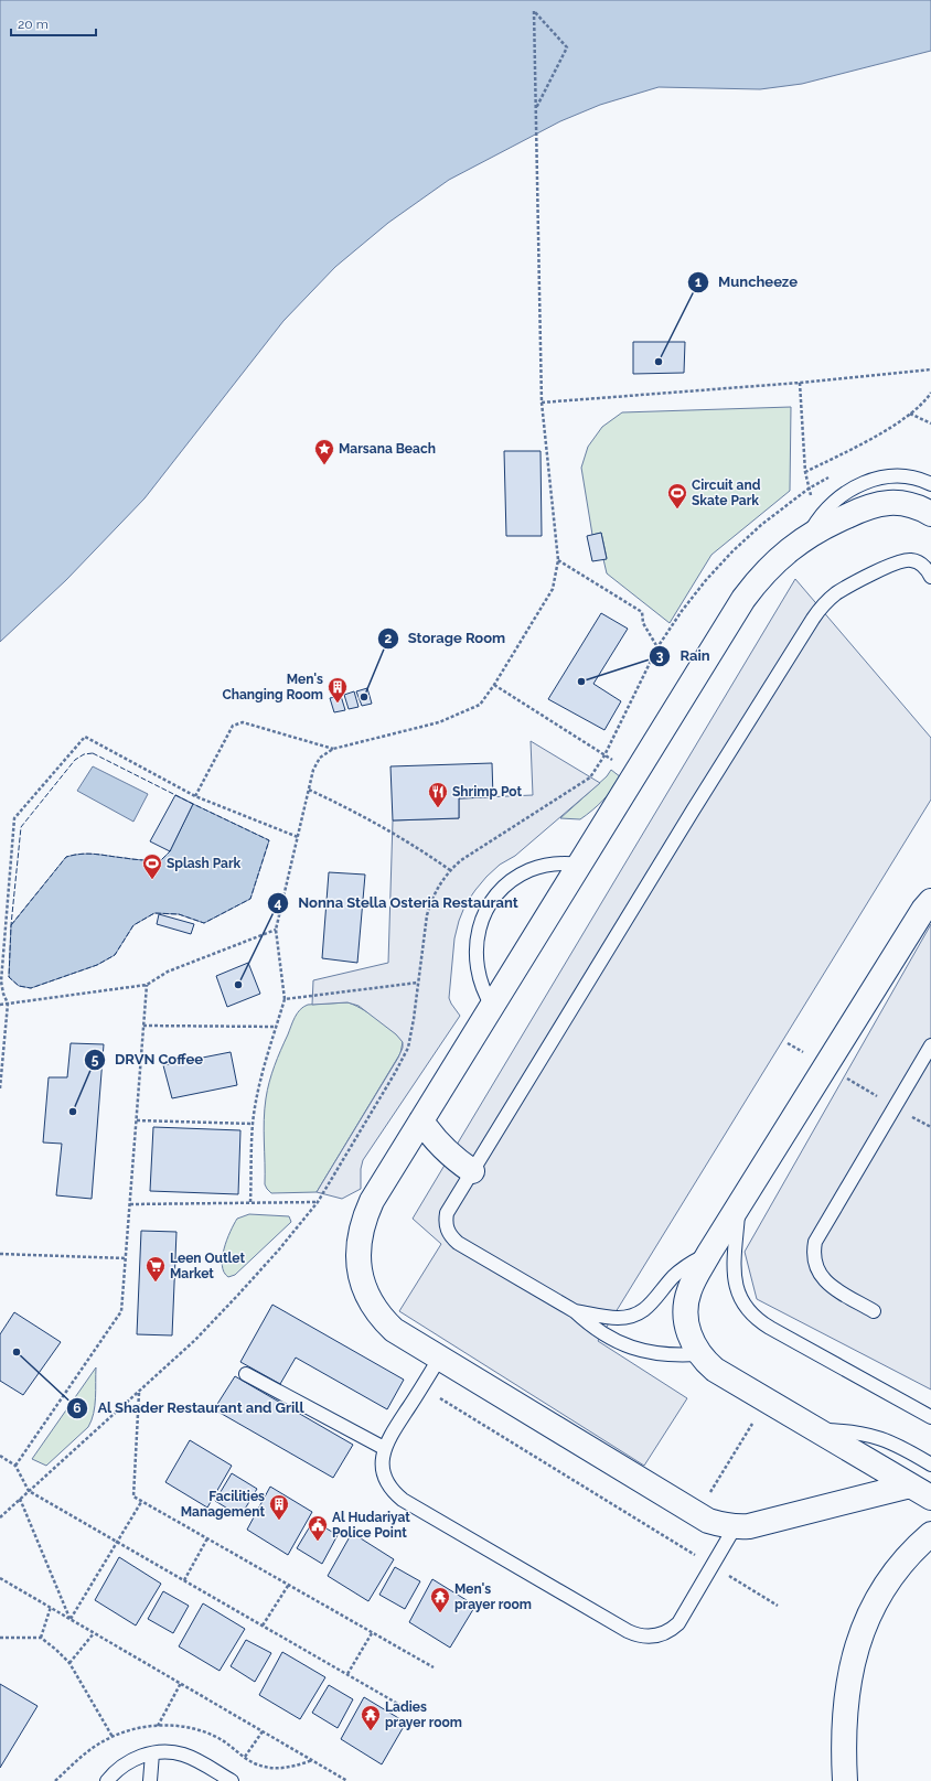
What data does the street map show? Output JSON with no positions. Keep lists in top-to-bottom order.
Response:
{
  "places": {
    "other": [
      "Muncheeze",
      "Rain",
      "Storage Room",
      "Nonna Stella Osteria Restaurant",
      "DRVN Coffee",
      "Al Shader Restaurant and Grill"
    ],
    "place": ["Marsana Beach"],
    "sports": ["Circuit and Skate Park", "Splash Park"],
    "building": ["Men's Changing Room", "Facilities Management"],
    "restaurant": ["Shrimp Pot"],
    "supermarket": ["Leen Outlet Market"],
    "public building": ["Al Hudariyat Police Point"],
    "temple": ["Men's prayer room", "Ladies prayer room"]
  },
  "scale_bar": "20 m"
}
